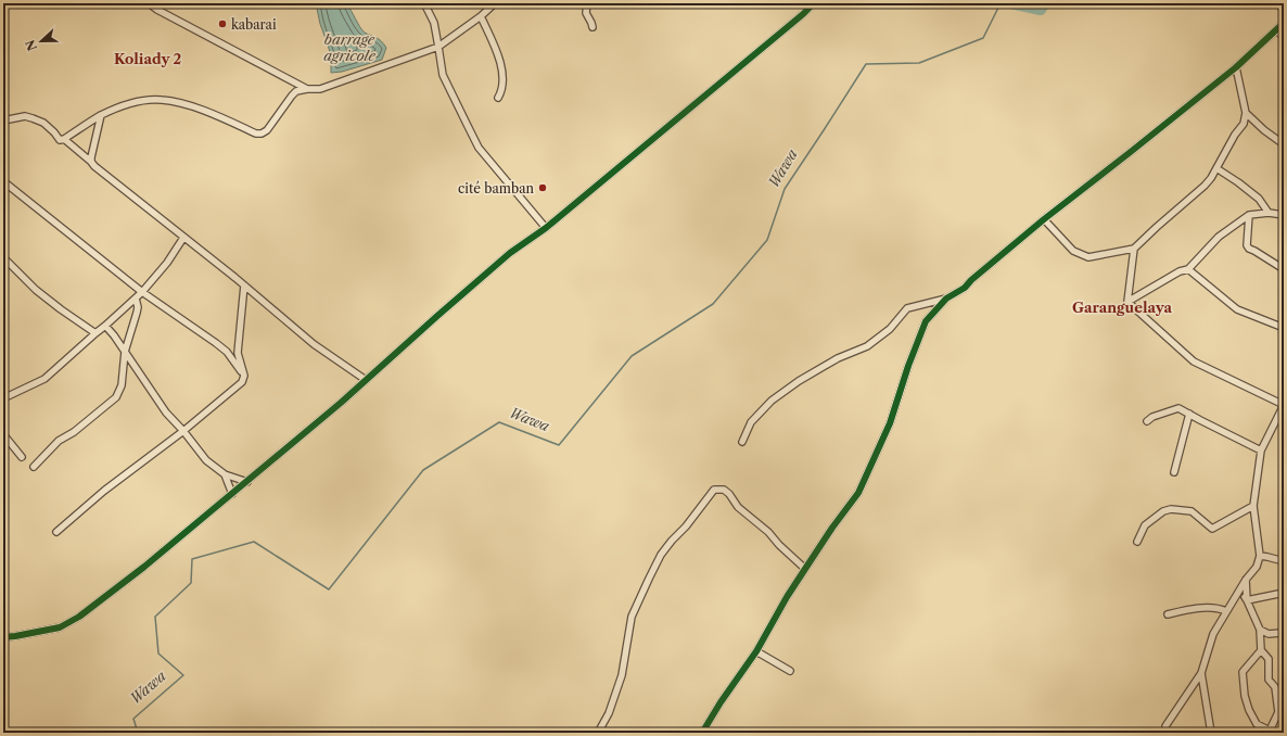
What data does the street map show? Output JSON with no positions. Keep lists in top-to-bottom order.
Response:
{
  "districts": ["Koliady 2", "Garanguelaya"],
  "water": ["barrage agricole", "Wawa"],
  "places": ["kabarai", "cité bamban"],
  "north": "left"
}
